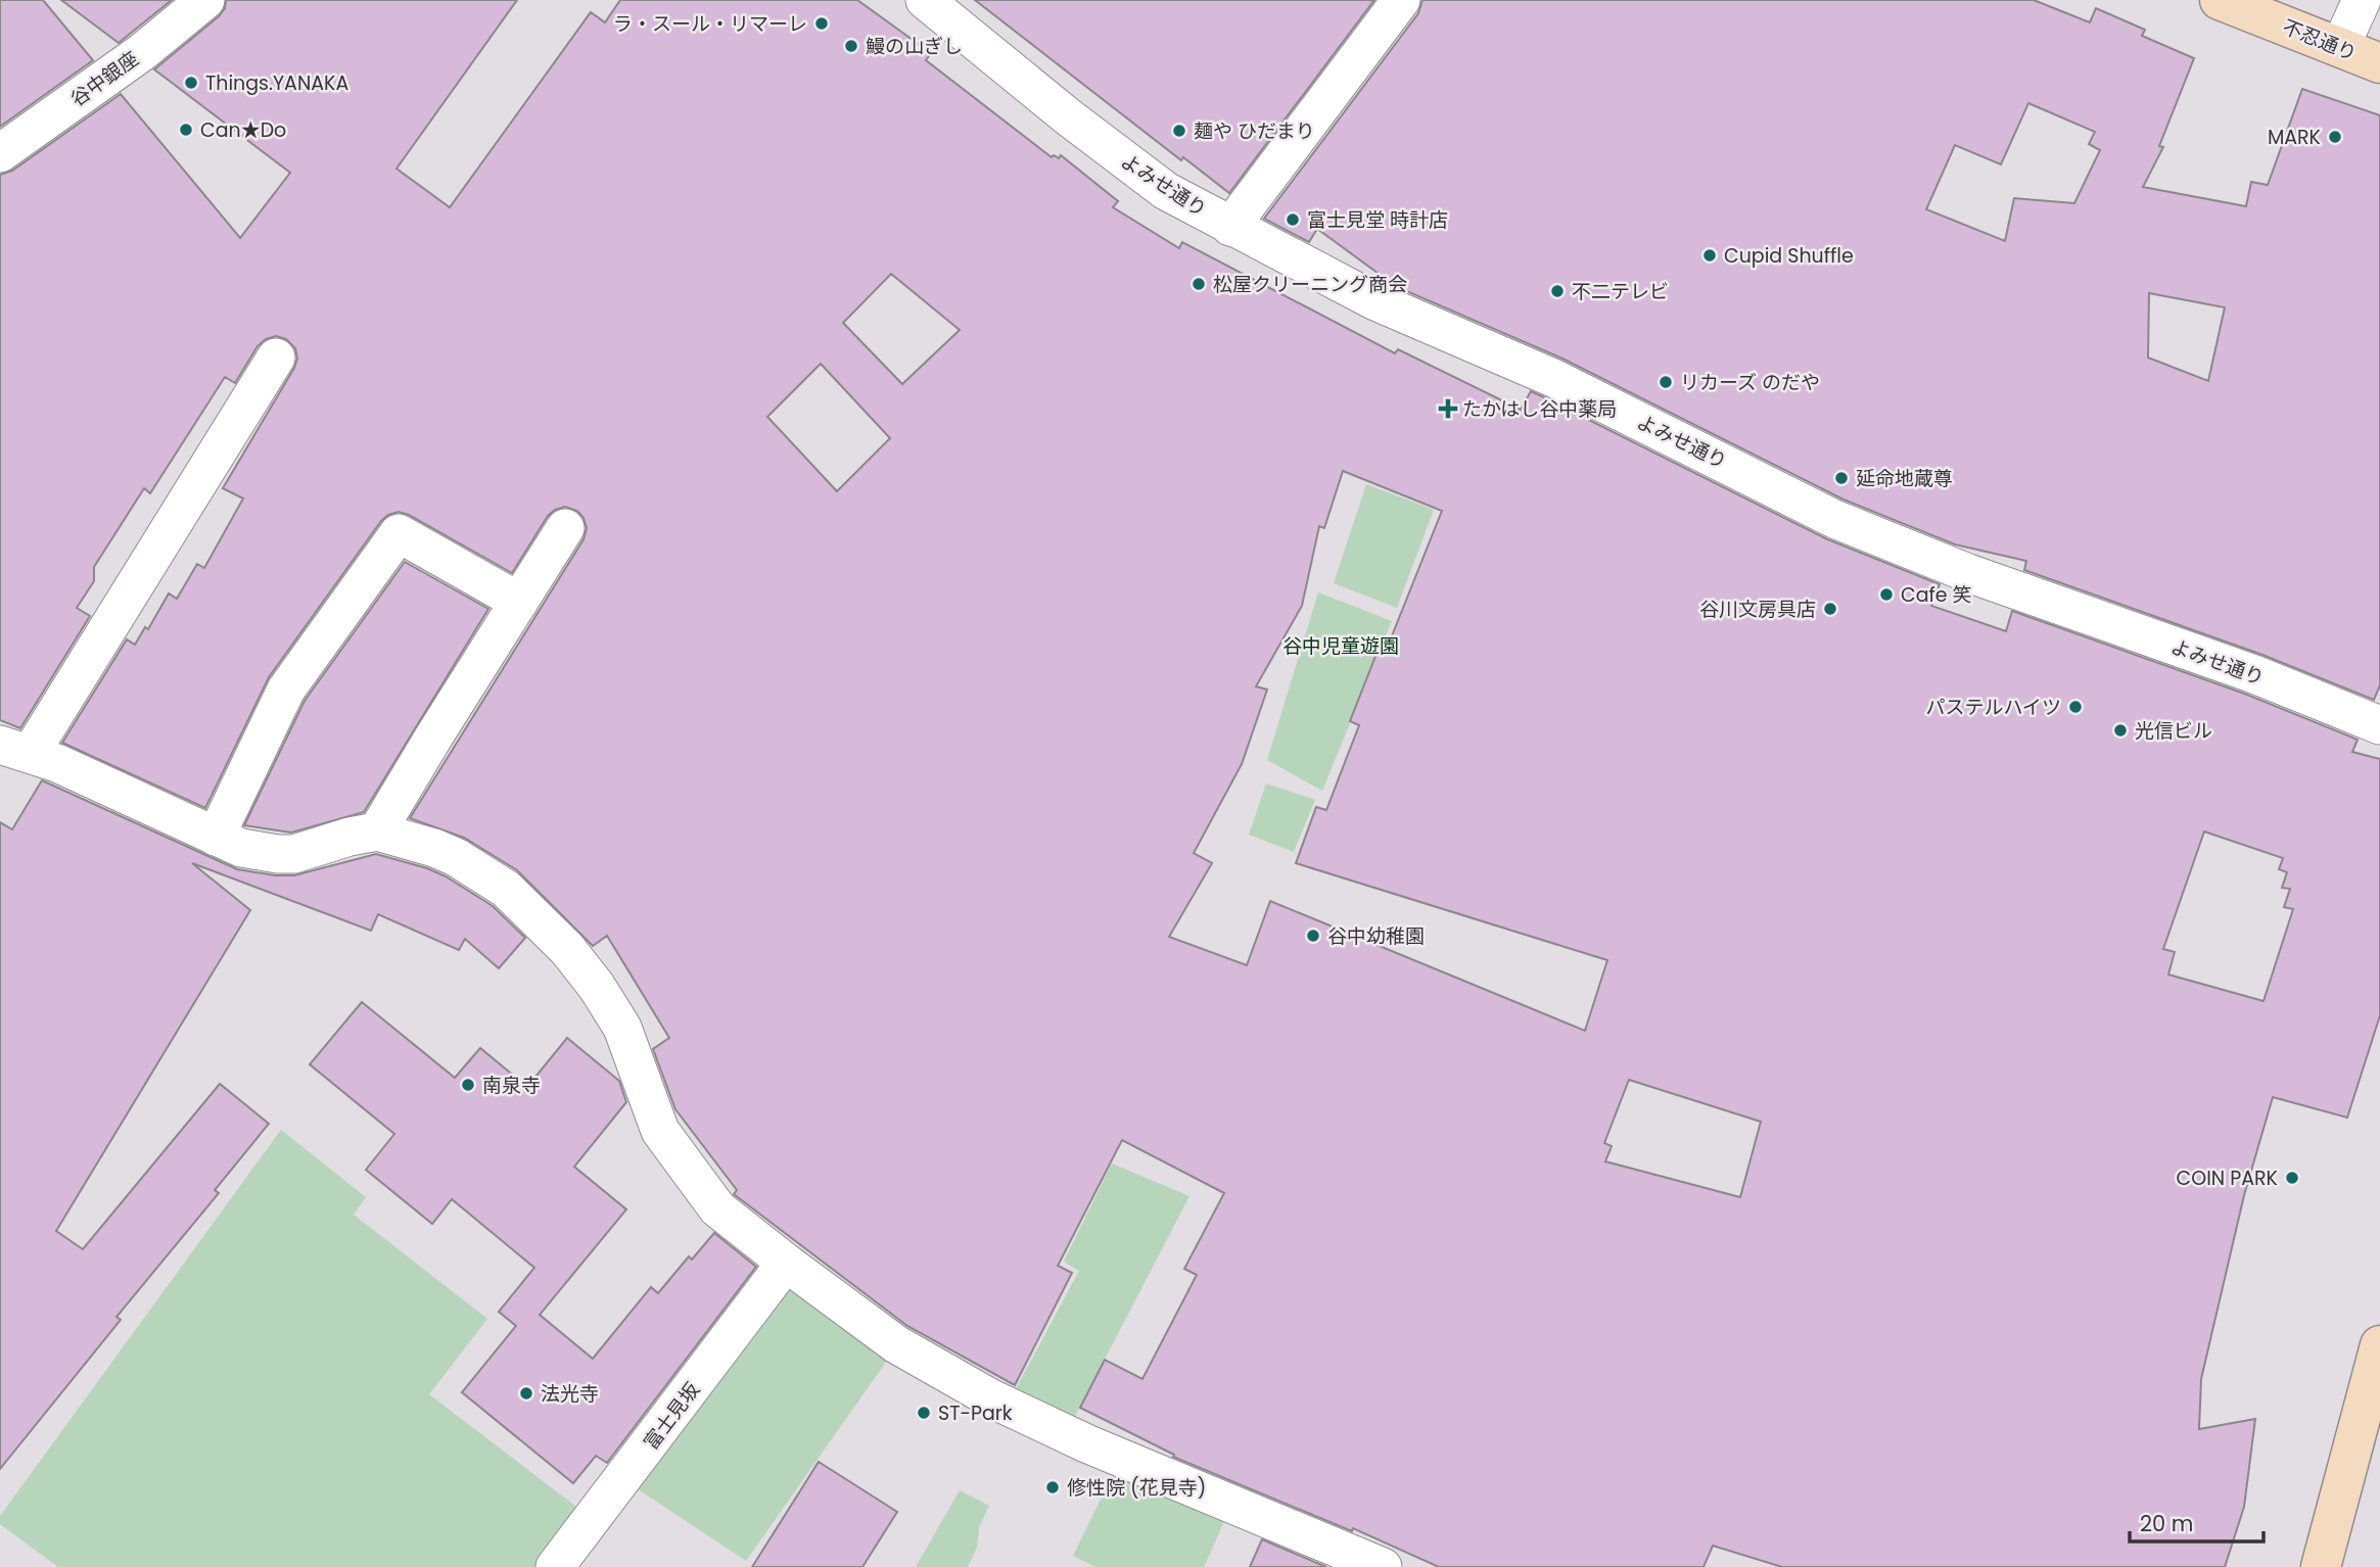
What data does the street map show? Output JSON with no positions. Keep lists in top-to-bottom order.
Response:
{
  "streets": {
    "main road": ["不忍通り"],
    "street": ["谷中銀座", "よみせ通り", "富士見坂"]
  },
  "parks": ["谷中児童遊園"],
  "places": {
    "other": [
      "ラ・スール・リマーレ",
      "鰻の山ぎし",
      "Things.YANAKA",
      "Can★Do",
      "麺や ひだまり",
      "MARK",
      "富士見堂 時計店",
      "Cupid Shuffle",
      "松屋クリーニング商会",
      "不二テレビ",
      "リカーズ のだや",
      "延命地蔵尊",
      "Cafe 笑",
      "谷川文房具店",
      "パステルハイツ",
      "光信ビル",
      "谷中幼稚園",
      "南泉寺",
      "COIN PARK",
      "法光寺",
      "ST-Park",
      "修性院 (花見寺)"
    ],
    "health": ["たかはし谷中薬局"]
  },
  "scale_bar": "20 m"
}
